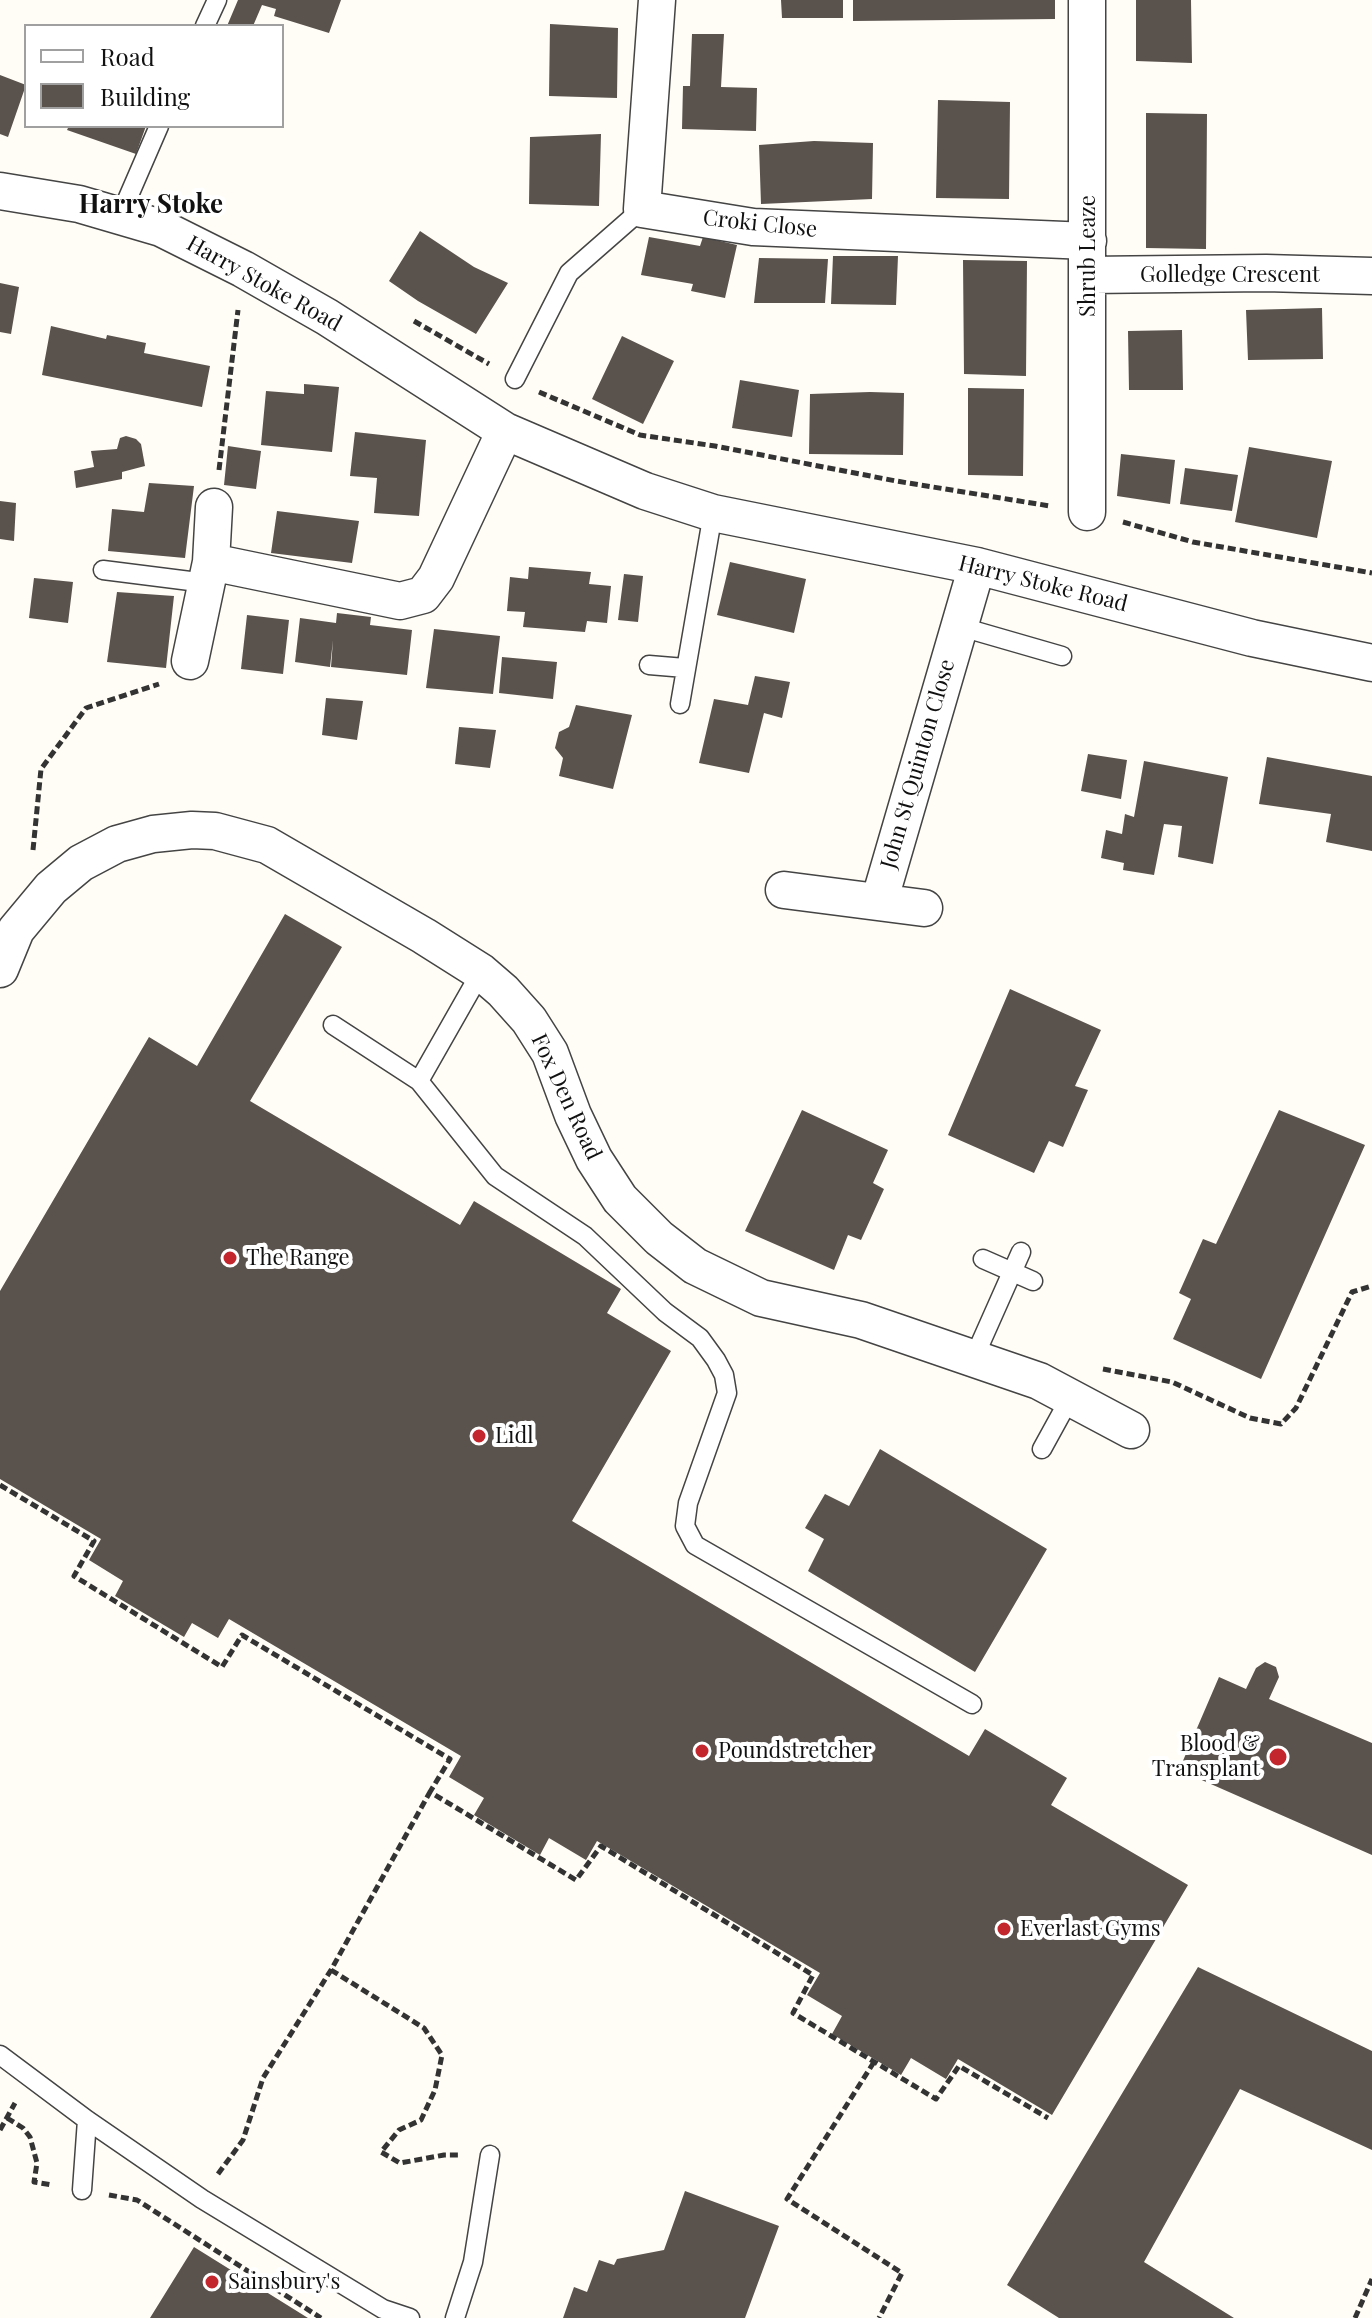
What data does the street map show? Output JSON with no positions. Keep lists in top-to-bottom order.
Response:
{
  "streets": {
    "street": [
      "Croki Close",
      "Shrub Leaze",
      "Golledge Crescent",
      "Harry Stoke Road",
      "John St Quinton Close",
      "Fox Den Road"
    ]
  },
  "crossings": [
    ["Croki Close", "Shrub Leaze"],
    ["Croki Close", "Golledge Crescent"],
    ["Shrub Leaze", "Golledge Crescent"],
    ["Harry Stoke Road", "John St Quinton Close"]
  ],
  "districts": ["Harry Stoke"],
  "places": [
    "The Range",
    "Lidl",
    "Poundstretcher",
    "Blood & Transplant",
    "Everlast Gyms",
    "Sainsbury's"
  ],
  "legend": ["Road", "Building"]
}
